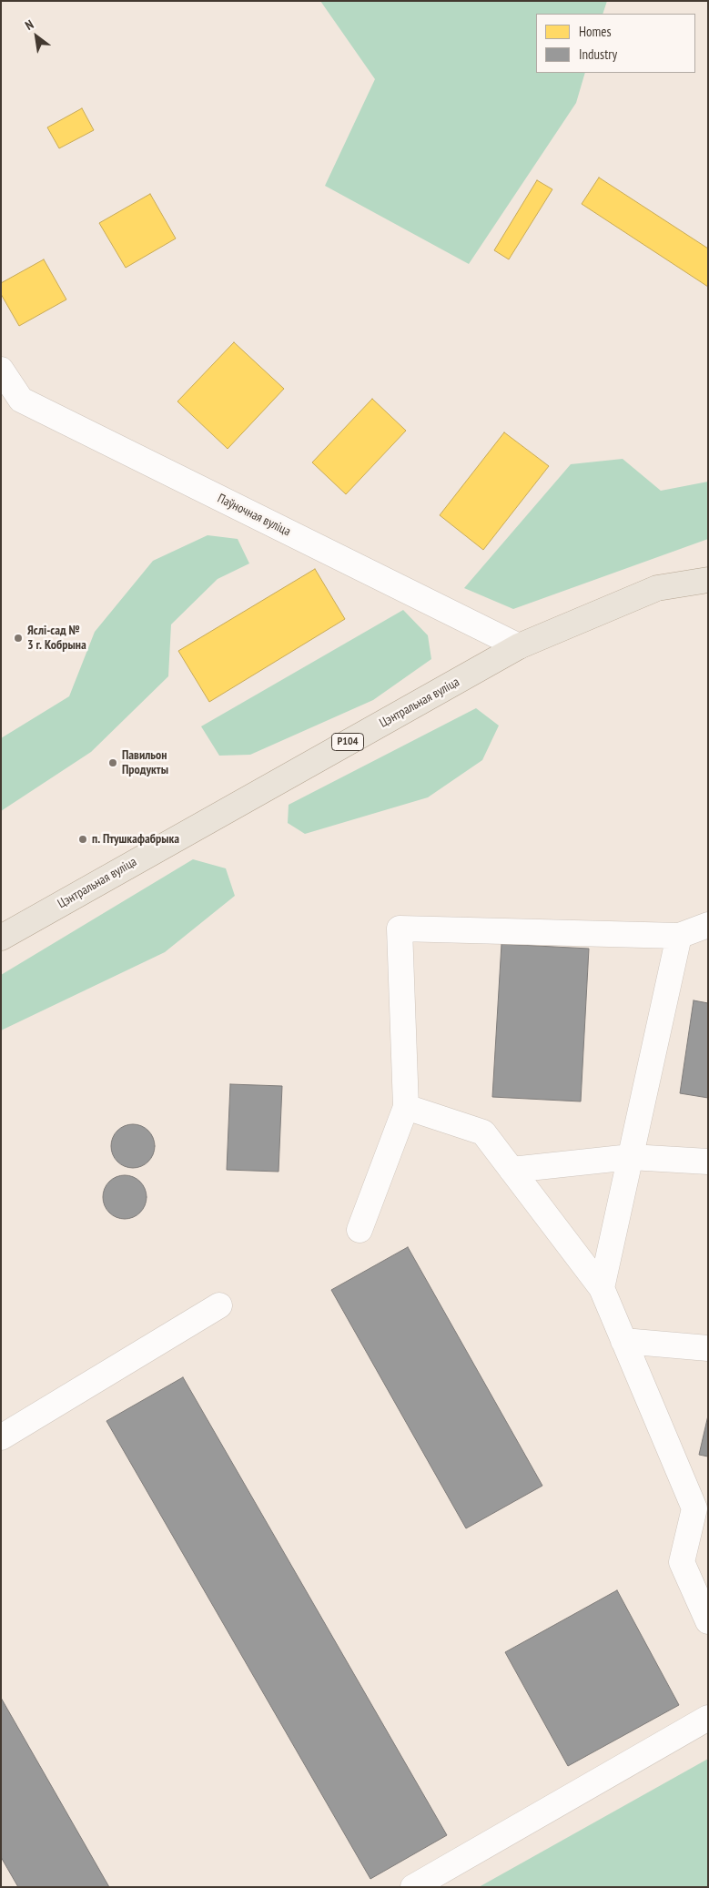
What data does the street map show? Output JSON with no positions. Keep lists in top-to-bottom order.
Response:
{
  "streets": {
    "main road": ["Цэнтральная вуліца", "Р104"],
    "street": ["Паўночная вуліца"]
  },
  "crossings": [
    ["Паўночная вуліца", "Цэнтральная вуліца"]
  ],
  "places": ["Яслі-сад № 3 г. Кобрына", "Павильон Продукты", "п. Птушкафабрыка"],
  "legend": ["Homes", "Industry"],
  "north": "top left"
}
